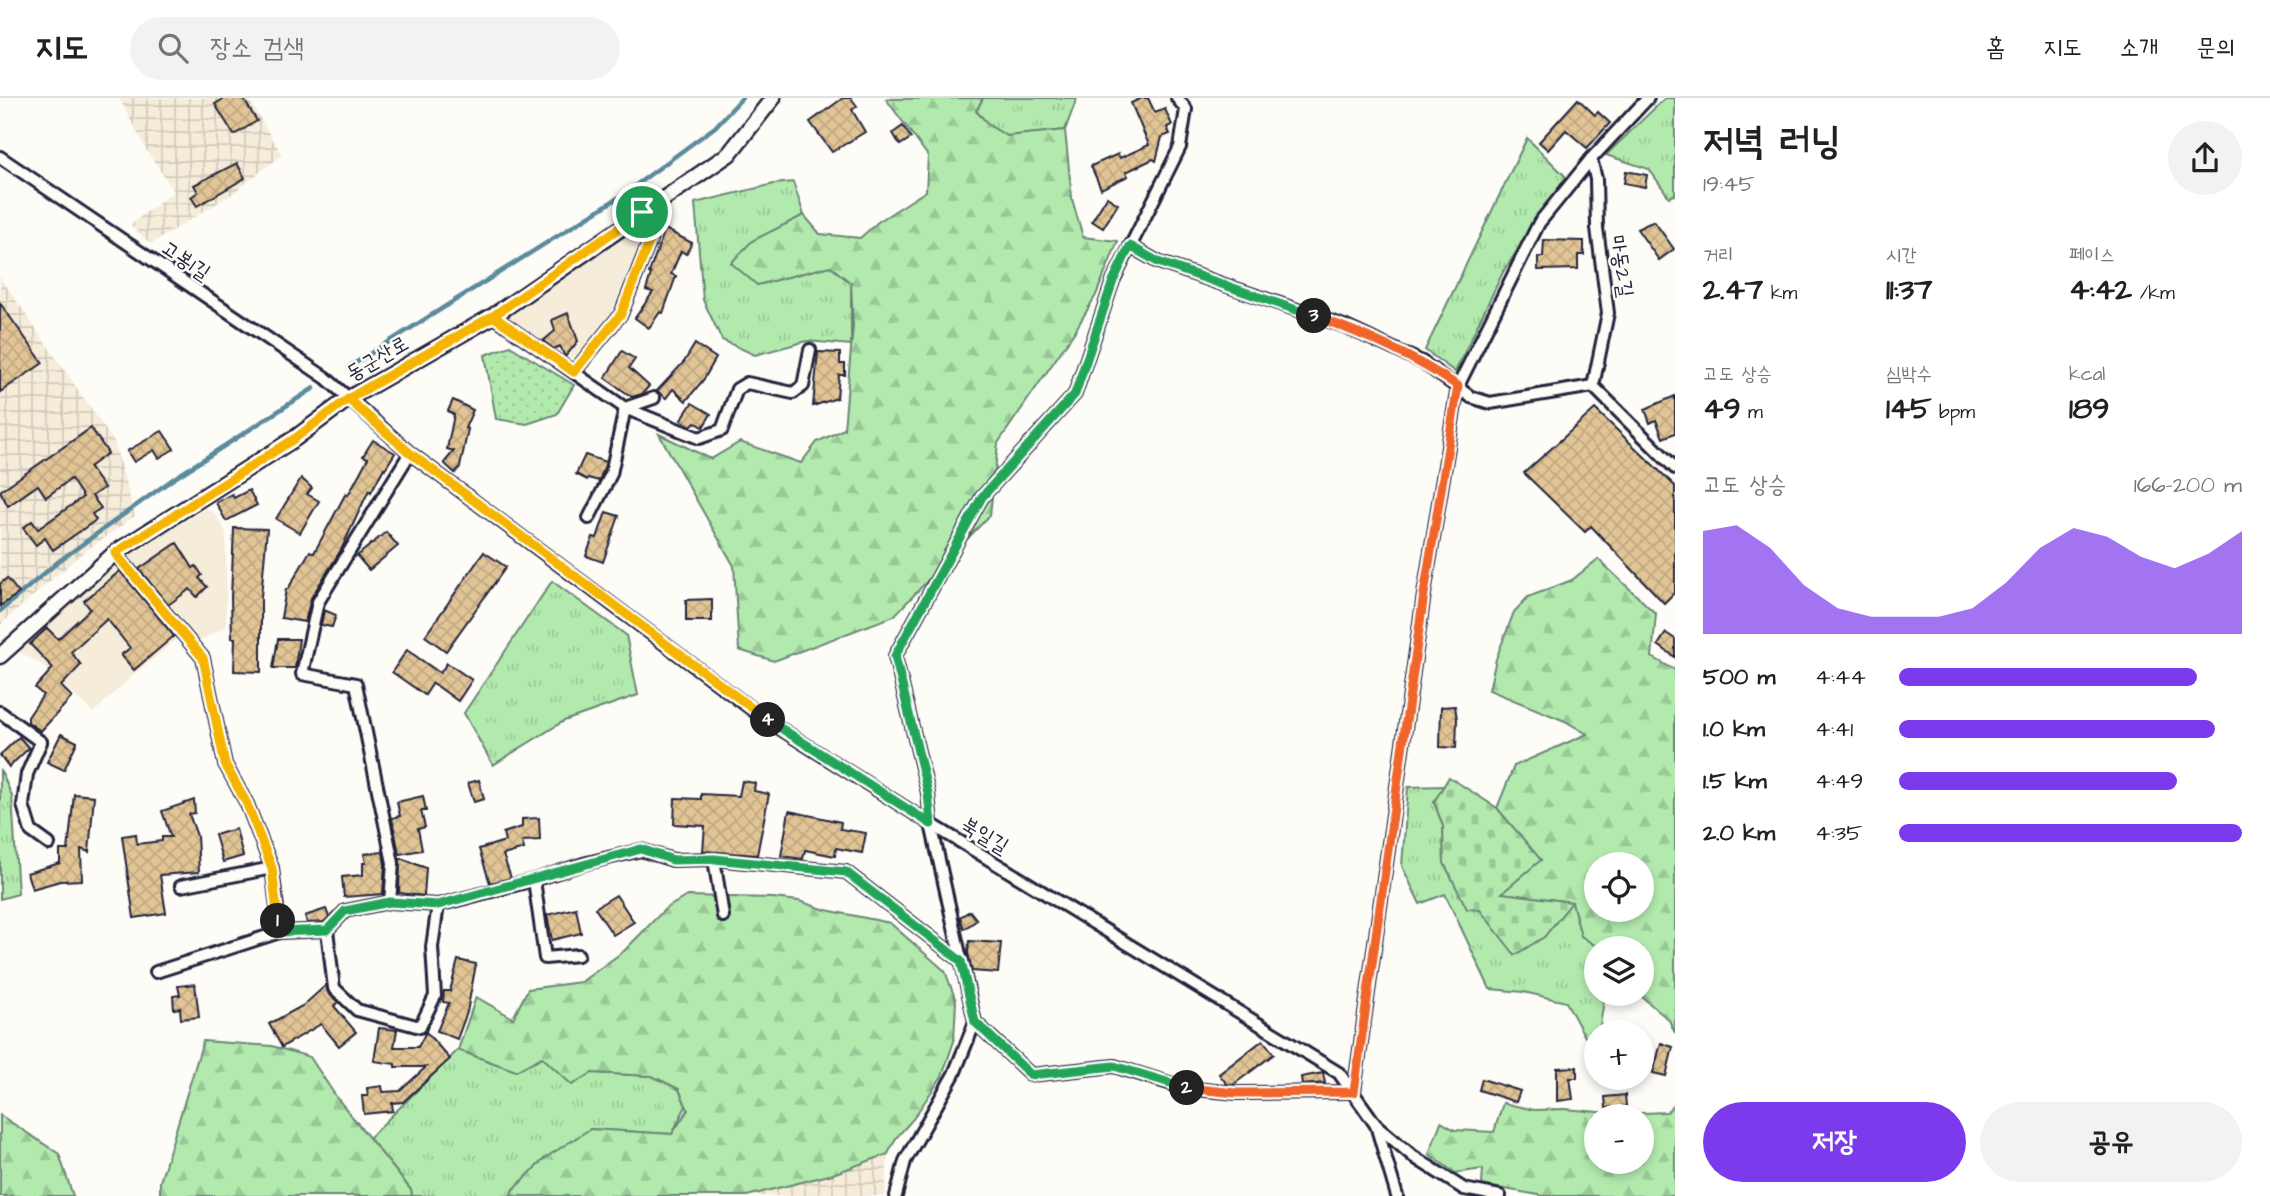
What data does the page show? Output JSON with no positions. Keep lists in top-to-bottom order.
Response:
{
  "streets": {
    "street": [
      "고봉1길",
      "마동2길",
      "동군산로",
      "북일길"
    ]
  },
  "crossings": [
    ["고봉1길", "동군산로"],
    ["고봉1길", "북일길"],
    ["동군산로", "북일길"]
  ],
  "page": {
    "header": "지도",
    "search": "장소 검색",
    "nav": [
      "홈",
      "지도",
      "소개",
      "문의"
    ],
    "heading": ["저녁 러닝", "19:45"],
    "stats": [
      ["거리", "2.47 km"],
      ["시간", "11:37"],
      ["페이스", "4:42 /km"],
      ["고도 상승", "49 m"],
      ["심박수", "145 bpm"],
      ["kcal", "189"]
    ],
    "pins": [
      "3",
      "4",
      "1",
      "2"
    ],
    "chart": ["고도 상승", "166–200 m"],
    "list": [
      {
        "name": "500 m",
        "note": "4:44"
      },
      {
        "name": "1.0 km",
        "note": "4:41"
      },
      {
        "name": "1.5 km",
        "note": "4:49"
      },
      {
        "name": "2.0 km",
        "note": "4:35"
      }
    ],
    "map_buttons": ["+", "−"],
    "buttons": ["저장", "공유"]
  }
}
